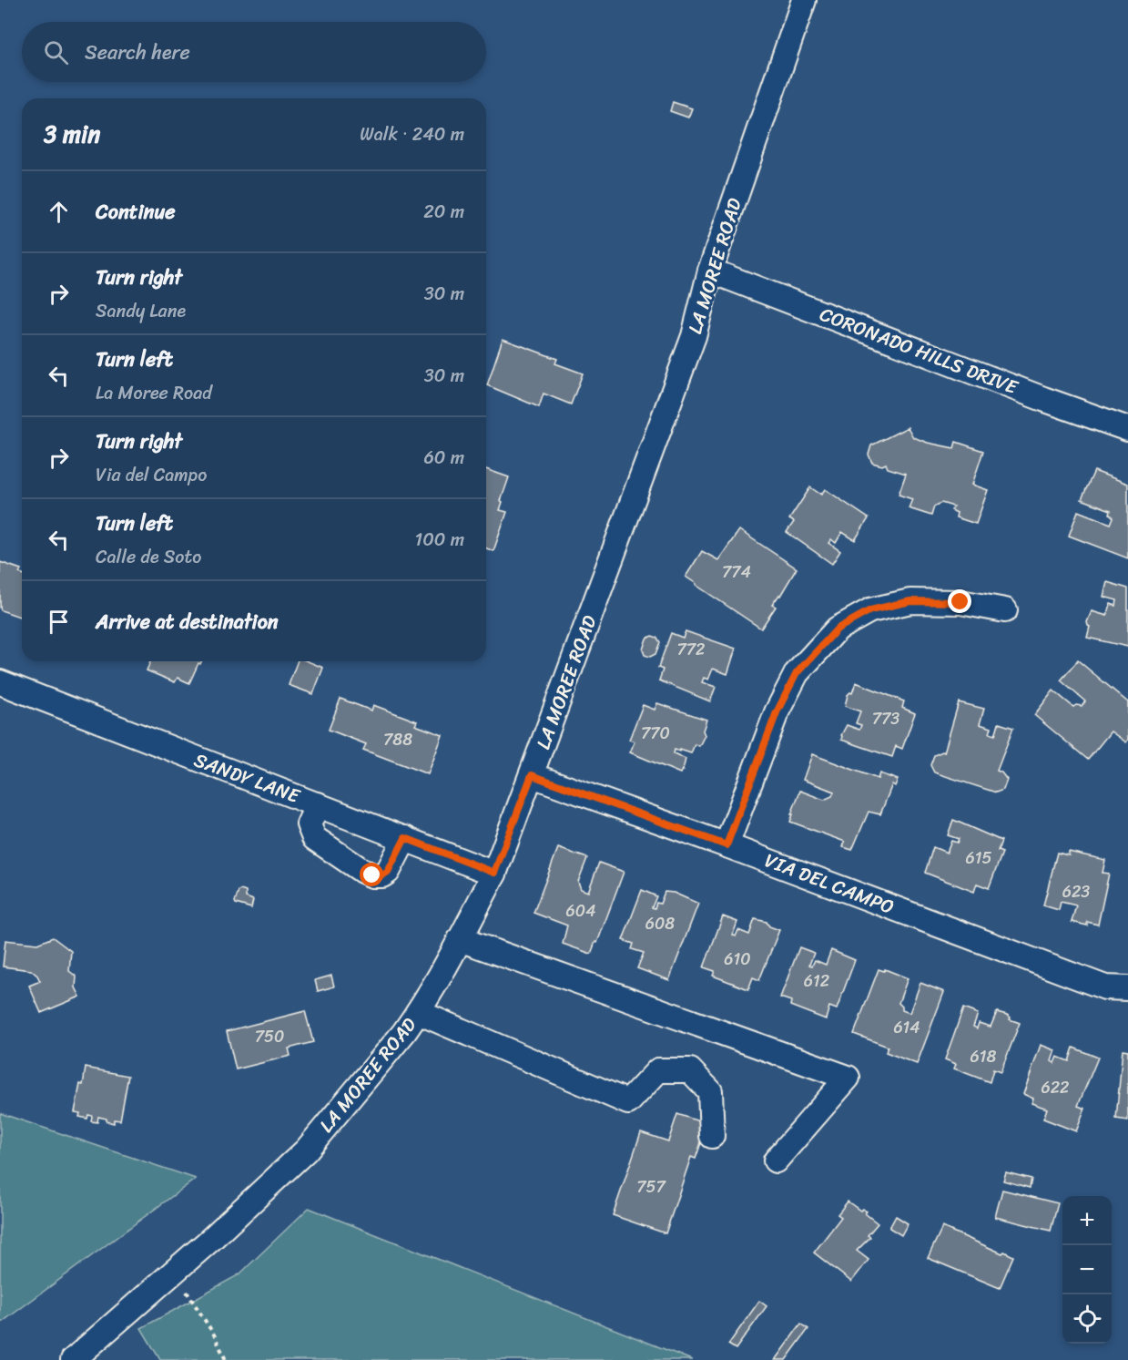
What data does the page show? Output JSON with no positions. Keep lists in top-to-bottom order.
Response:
{
  "streets": {
    "street": [
      "LA MOREE ROAD",
      "CORONADO HILLS DRIVE",
      "SANDY LANE",
      "VIA DEL CAMPO"
    ]
  },
  "crossings": [
    ["LA MOREE ROAD", "CORONADO HILLS DRIVE"],
    ["LA MOREE ROAD", "SANDY LANE"],
    ["LA MOREE ROAD", "VIA DEL CAMPO"]
  ],
  "house_numbers": [
    "774",
    "772",
    "773",
    "770",
    "788",
    "615",
    "623",
    "604",
    "608",
    "610",
    "612",
    "614",
    "750",
    "618",
    "622",
    "757"
  ],
  "page": {
    "search": "Search here",
    "heading": ["3 min", "Walk · 240 m"],
    "list": [
      ["Continue", "20 m"],
      ["Turn right", "Sandy Lane", "30 m"],
      ["Turn left", "La Moree Road", "30 m"],
      ["Turn right", "Via del Campo", "60 m"],
      ["Turn left", "Calle de Soto", "100 m"],
      "Arrive at destination"
    ],
    "map_buttons": ["+", "−"]
  }
}
